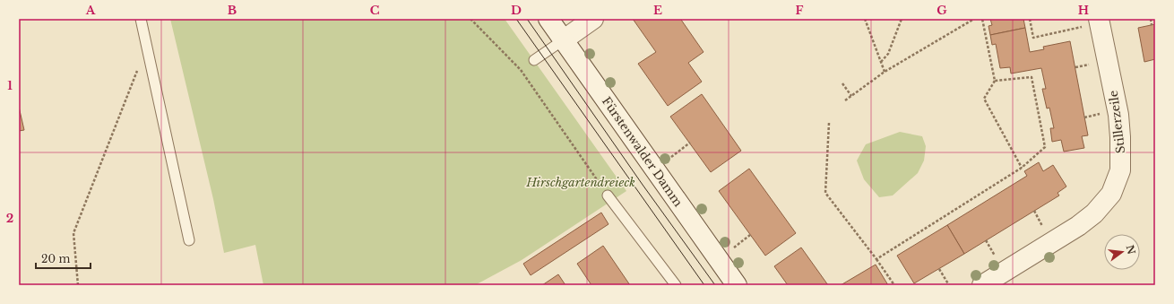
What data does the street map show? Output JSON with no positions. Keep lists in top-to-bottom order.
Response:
{
  "streets": {
    "street": ["Stillerzeile", "Fürstenwalder Damm"]
  },
  "parks": ["Hirschgartendreieck"],
  "scale_bar": "20 m",
  "north": "right",
  "grid": {
    "columns": [
      "A",
      "B",
      "C",
      "D",
      "E",
      "F",
      "G",
      "H"
    ],
    "rows": ["1", "2"]
  }
}
